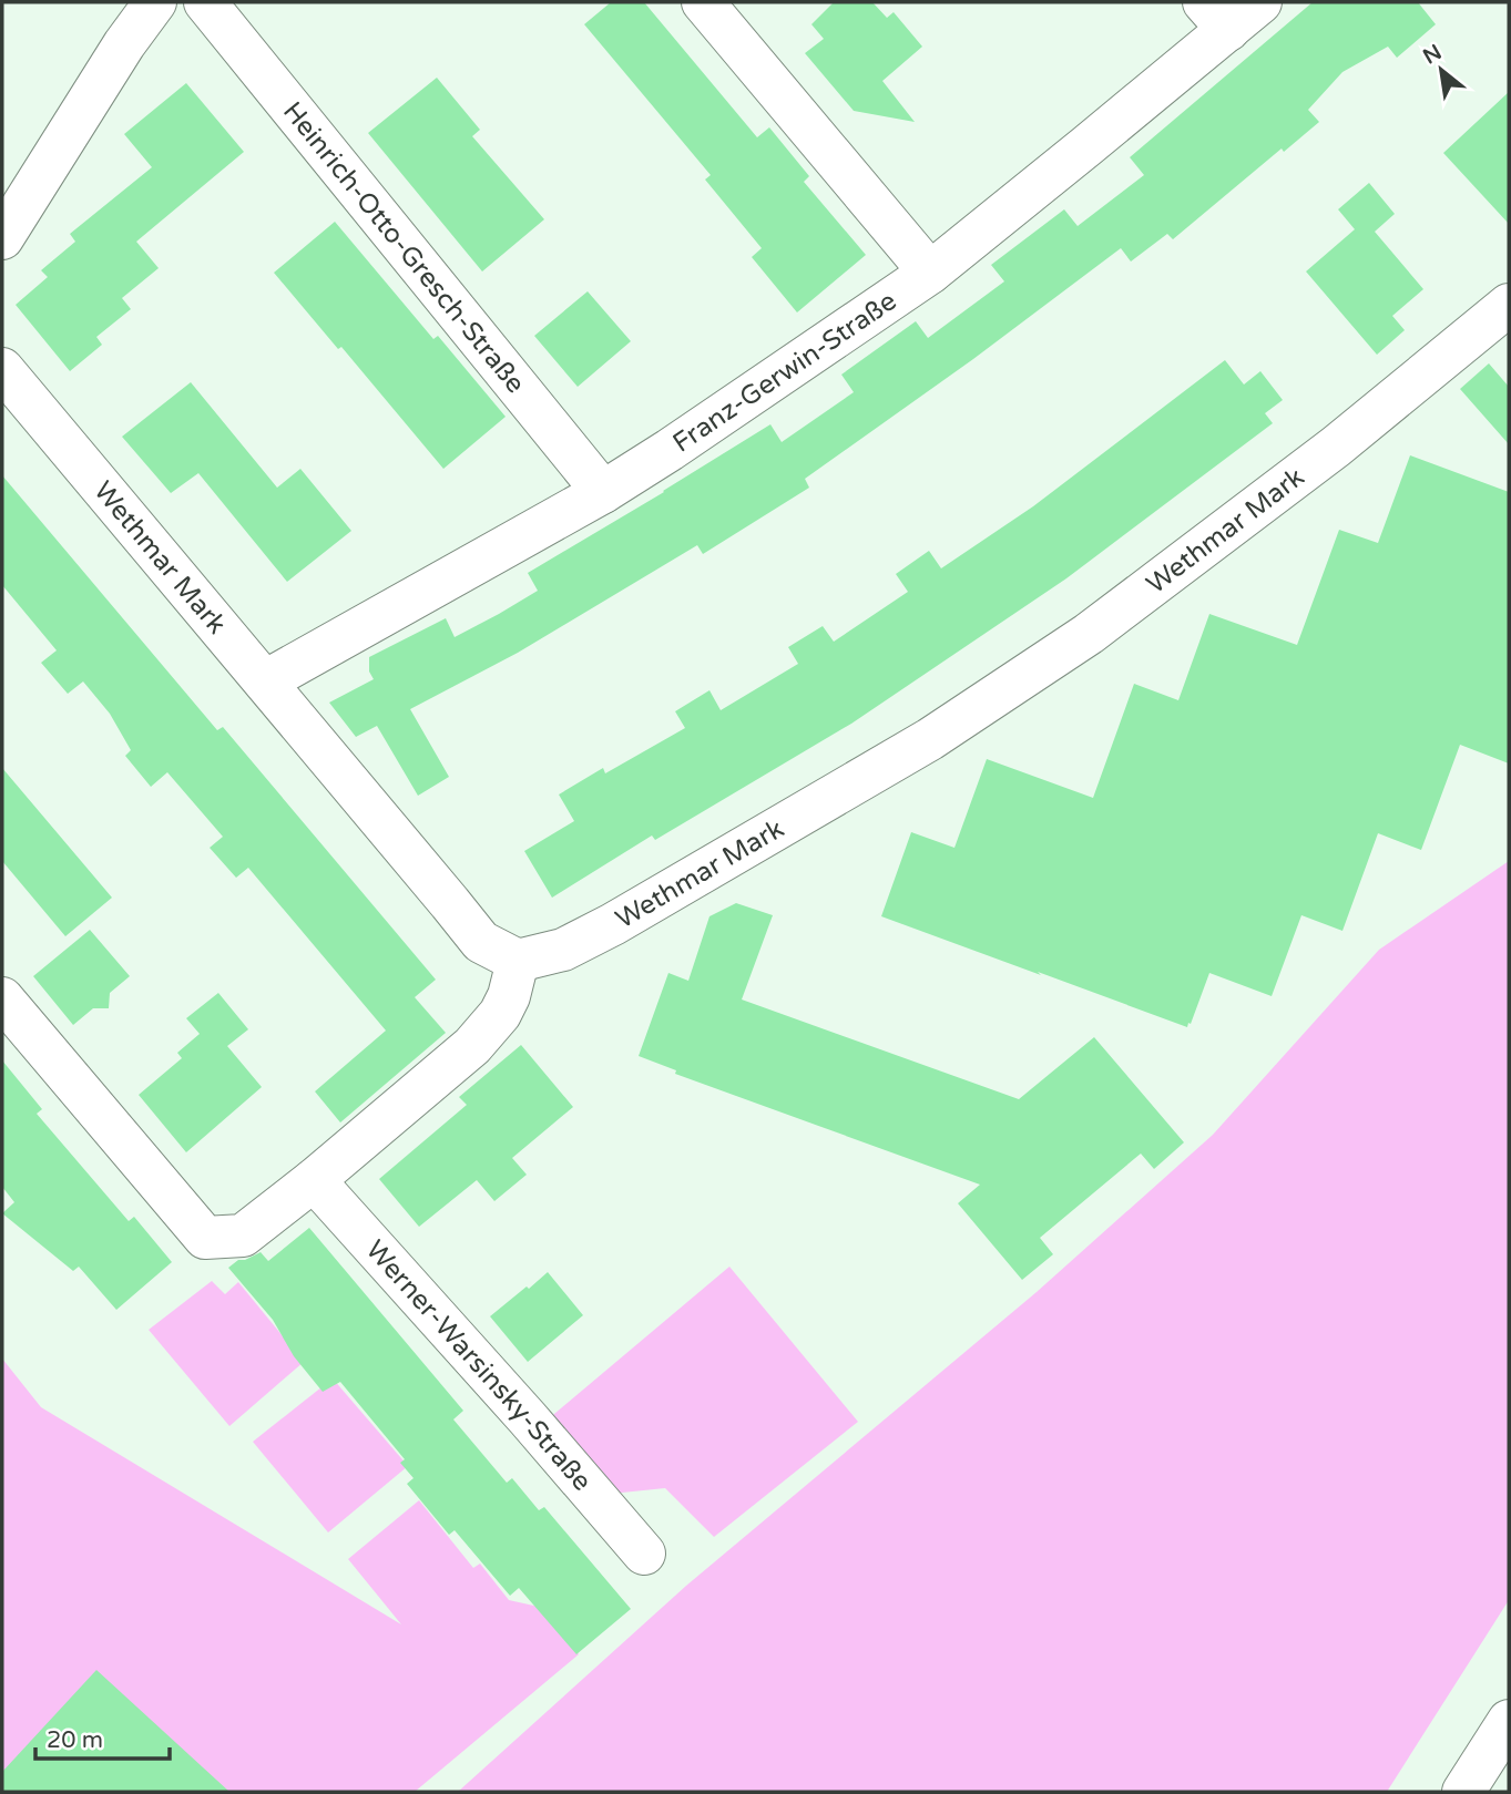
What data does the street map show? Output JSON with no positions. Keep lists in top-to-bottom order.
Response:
{
  "streets": {
    "street": [
      "Heinrich-Otto-Gresch-Straße",
      "Franz-Gerwin-Straße",
      "Wethmar Mark",
      "Werner-Warsinsky-Straße"
    ]
  },
  "crossings": [
    ["Heinrich-Otto-Gresch-Straße", "Franz-Gerwin-Straße"],
    ["Franz-Gerwin-Straße", "Wethmar Mark"]
  ],
  "scale_bar": "20 m",
  "north": "top left"
}
